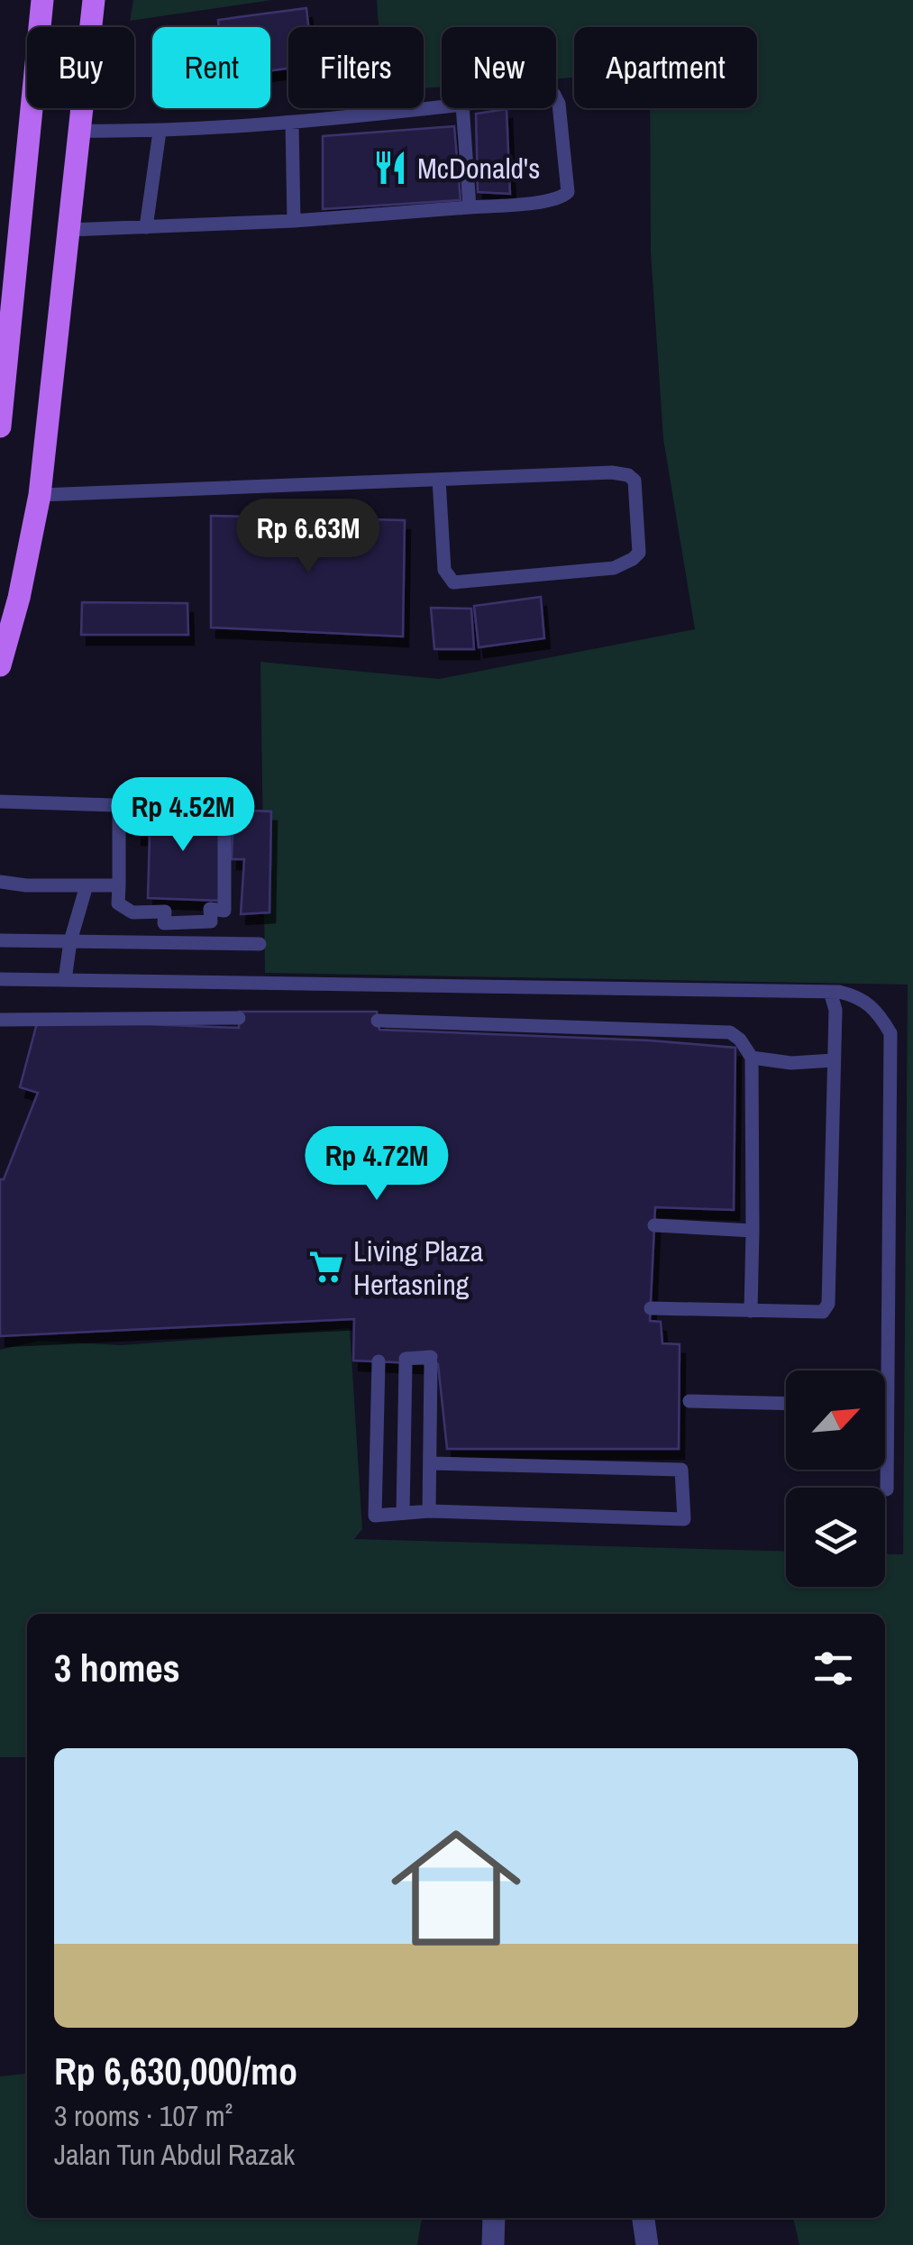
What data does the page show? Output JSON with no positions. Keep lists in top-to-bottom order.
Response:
{
  "places": {
    "restaurant": ["McDonald's"],
    "supermarket": ["Living Plaza Hertasning"]
  },
  "north": "top right",
  "page": {
    "chip": [
      "Buy",
      "Rent",
      "Filters",
      "New",
      "Apartment"
    ],
    "price": ["Rp 6.63M", "Rp 4.52M", "Rp 4.72M"],
    "heading": "3 homes",
    "list": [
      {
        "name": "Rp 6,630,000/mo",
        "note": "3 rooms · 107 m² · Jalan Tun Abdul Razak"
      }
    ]
  }
}
